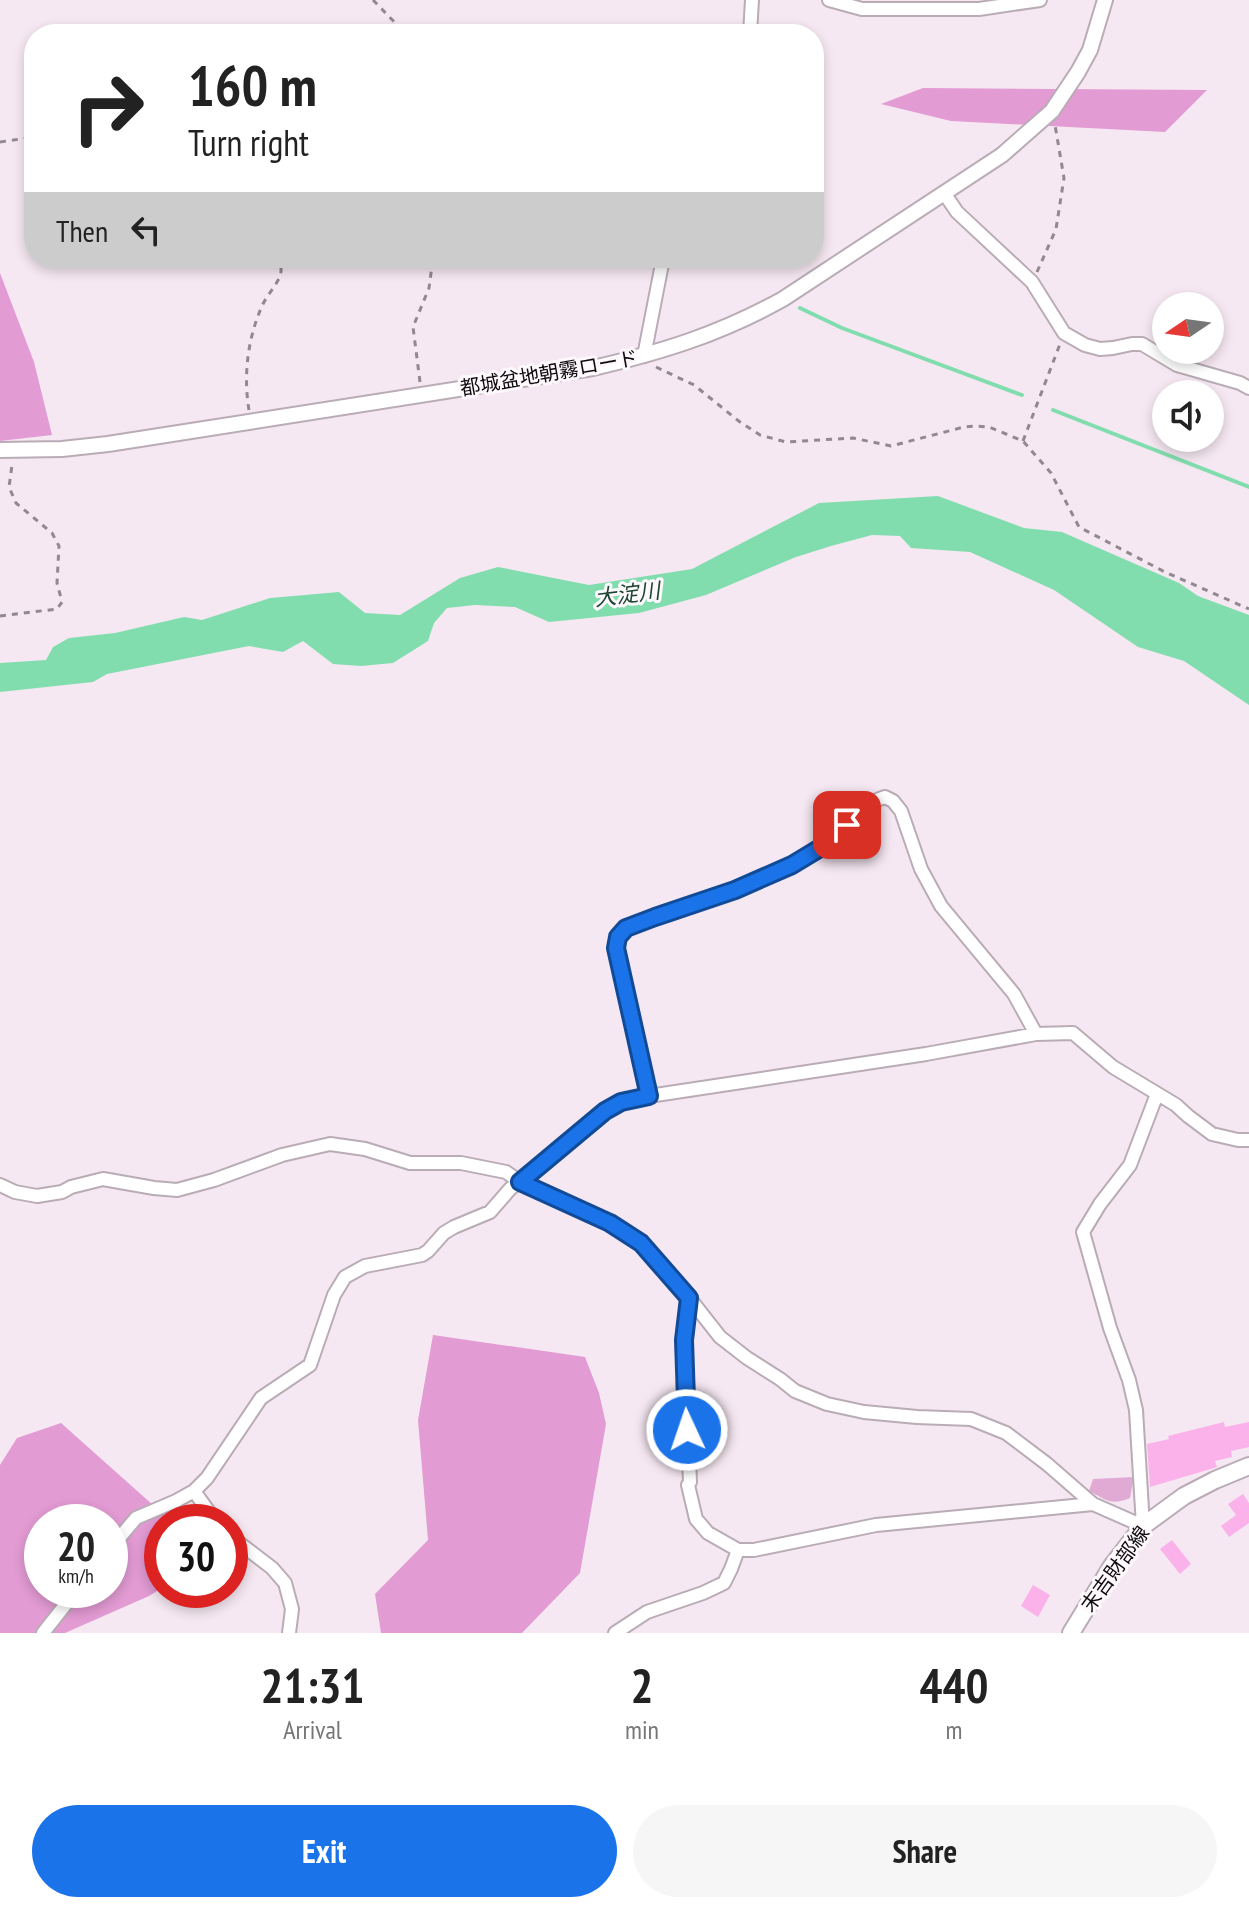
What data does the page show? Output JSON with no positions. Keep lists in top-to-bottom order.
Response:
{
  "streets": {
    "main road": ["末吉財部線"],
    "street": ["都城盆地朝霧ロード"]
  },
  "water": ["大淀川"],
  "north": "left",
  "page": {
    "turn": ["160 m", "Turn right"],
    "then": "Then",
    "speed": "20 km/h",
    "limit": "30",
    "eta": [
      "21:31",
      "Arrival",
      "2",
      "min",
      "440",
      "m"
    ],
    "buttons": ["Exit", "Share"]
  }
}
